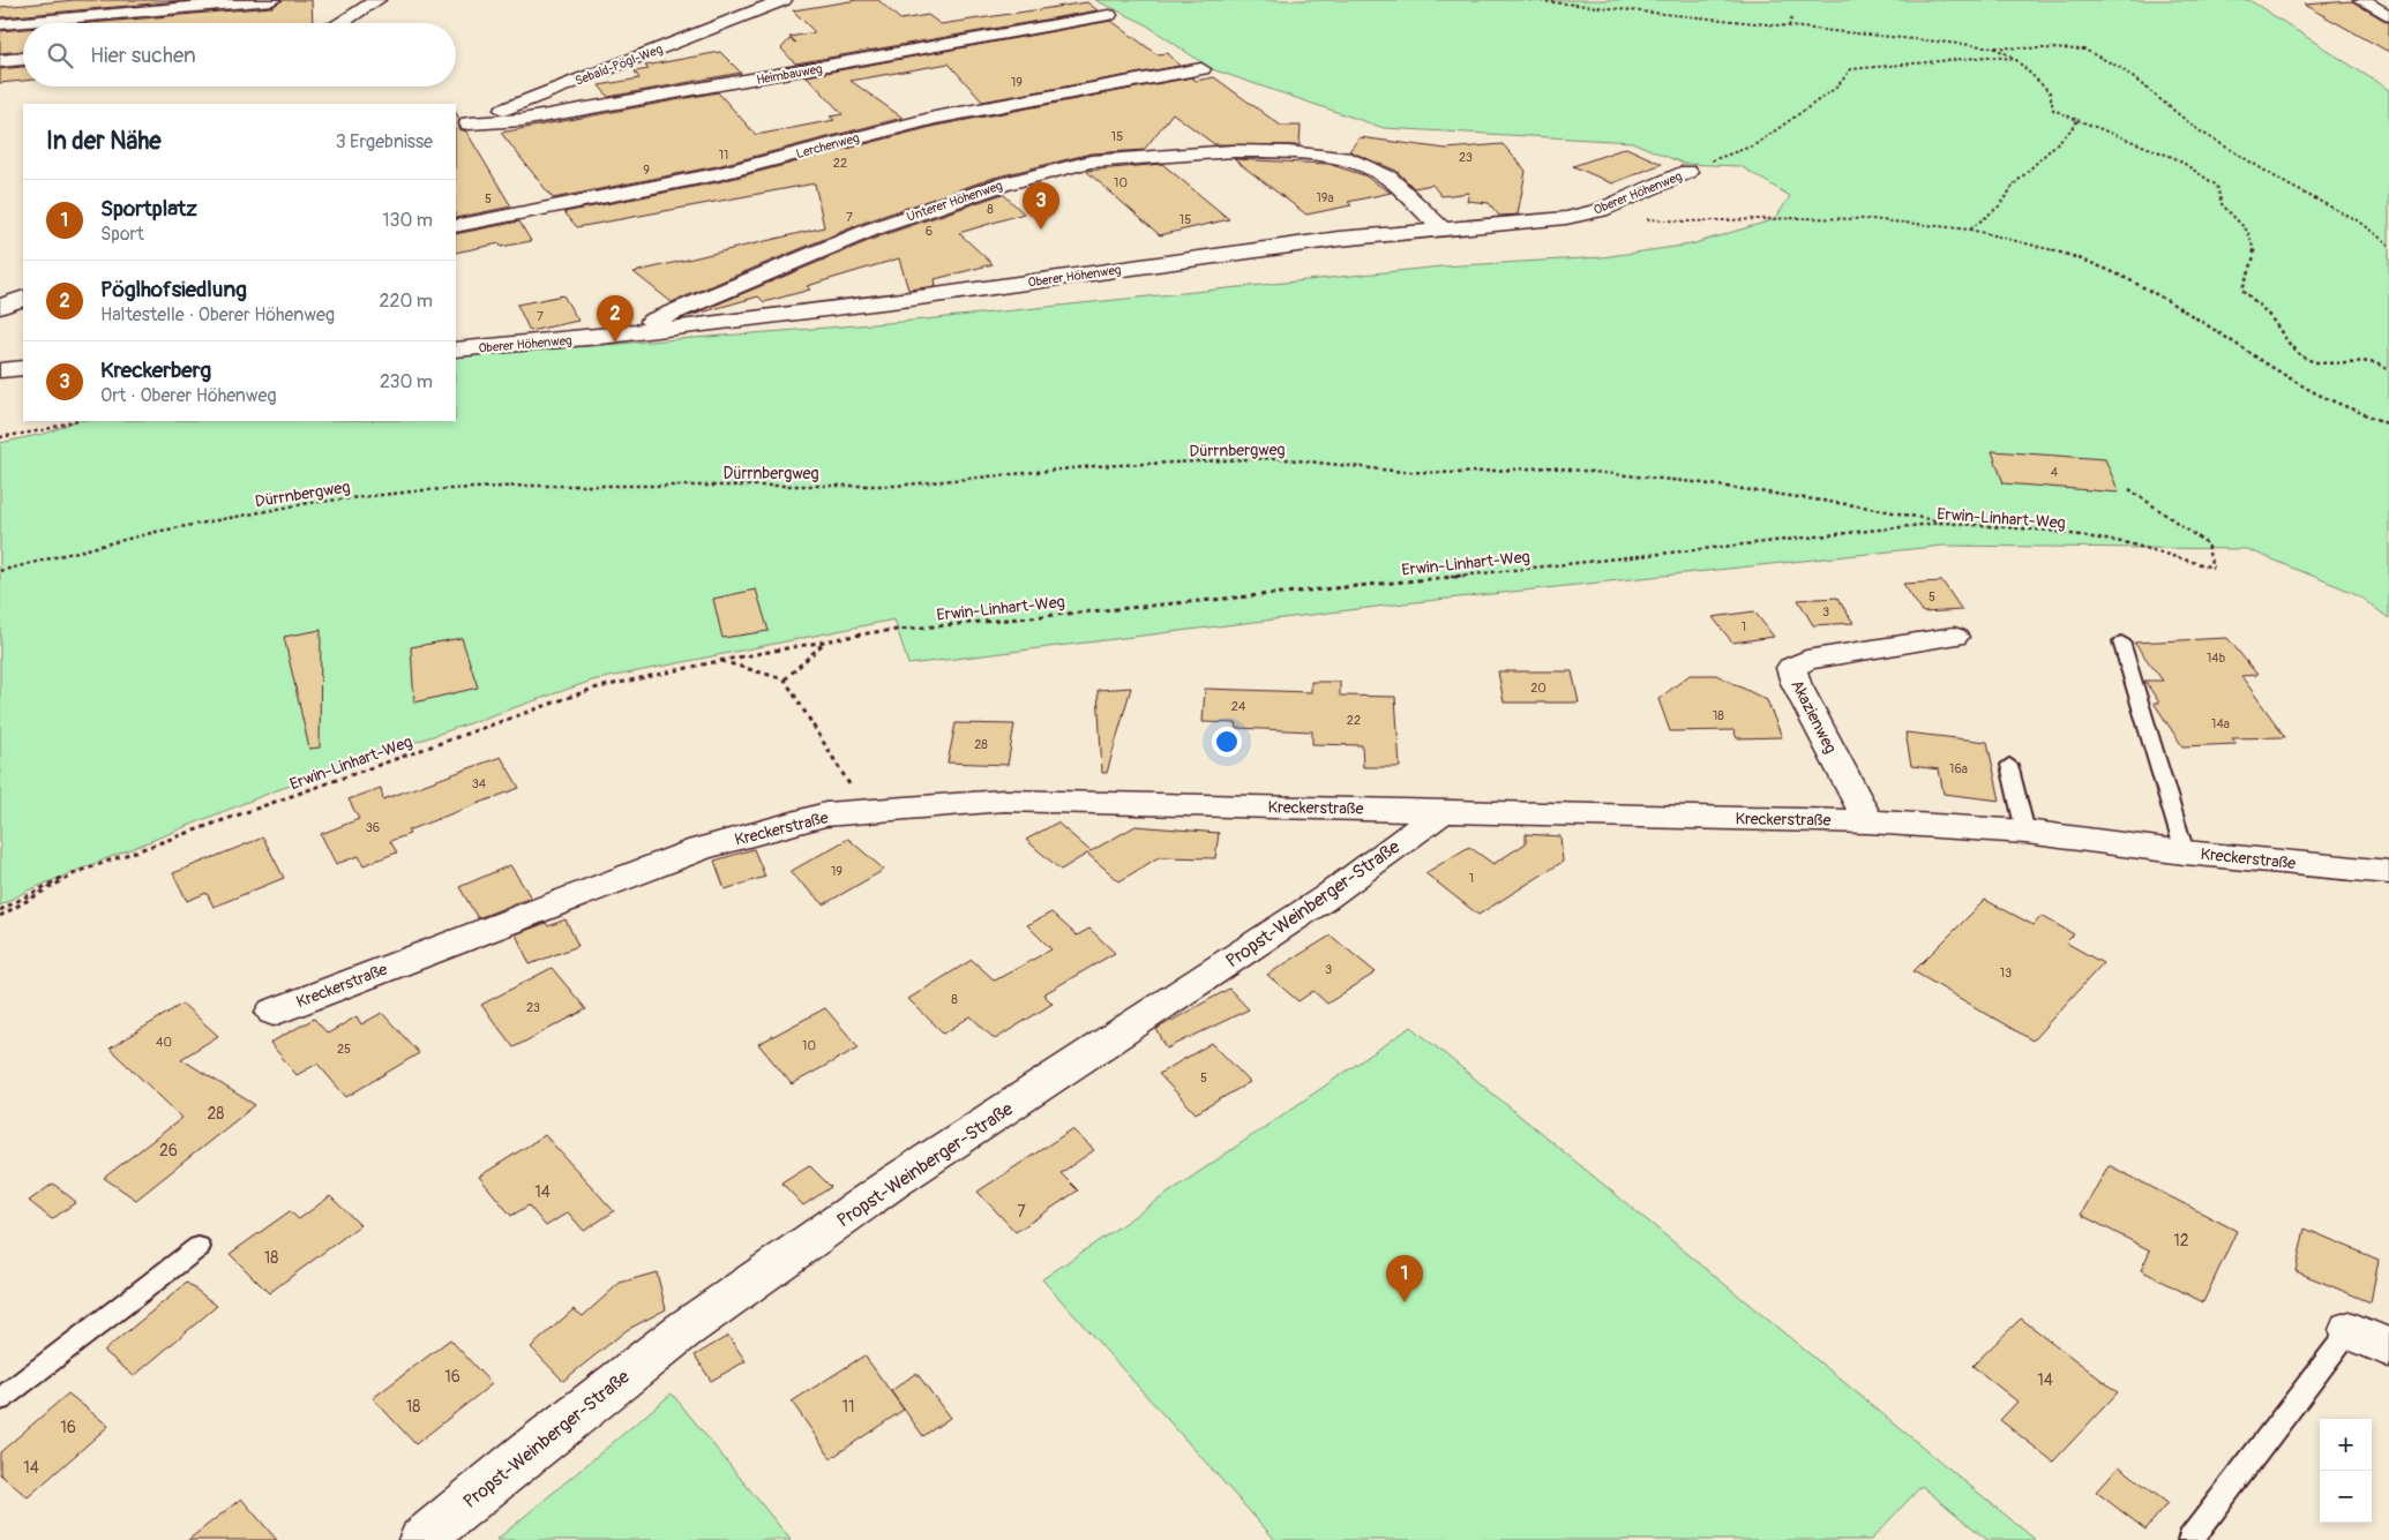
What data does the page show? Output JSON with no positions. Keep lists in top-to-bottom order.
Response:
{
  "streets": {
    "street": [
      "Sebald-Pögl-Weg",
      "Heimbauweg",
      "Lerchenweg",
      "Oberer Höhenweg",
      "Unterer Höhenweg",
      "Akazienweg",
      "Kreckerstraße",
      "Propst-Weinberger-Straße"
    ],
    "path": ["Dürrnbergweg", "Erwin-Linhart-Weg"]
  },
  "crossings": [
    ["Sebald-Pögl-Weg", "Heimbauweg"],
    ["Oberer Höhenweg", "Unterer Höhenweg"],
    ["Dürrnbergweg", "Erwin-Linhart-Weg"],
    ["Akazienweg", "Kreckerstraße"],
    ["Kreckerstraße", "Propst-Weinberger-Straße"]
  ],
  "house_numbers": [
    "19",
    "15",
    "11",
    "23",
    "22",
    "9",
    "10",
    "19a",
    "5",
    "8",
    "7",
    "15",
    "6",
    "7",
    "4",
    "5",
    "3",
    "1",
    "14b",
    "20",
    "24",
    "18",
    "22",
    "14a",
    "28",
    "16a",
    "34",
    "36",
    "19",
    "1",
    "3",
    "13",
    "8",
    "23",
    "40",
    "10",
    "25",
    "5",
    "28",
    "26",
    "14",
    "7",
    "12",
    "18",
    "16",
    "14",
    "18",
    "11",
    "16",
    "14"
  ],
  "page": {
    "search": "Hier suchen",
    "heading": ["In der Nähe", "3 Ergebnisse"],
    "list": [
      {
        "mark": "1",
        "name": "Sportplatz",
        "note": "Sport",
        "value": "130 m"
      },
      {
        "mark": "2",
        "name": "Pöglhofsiedlung",
        "note": "Haltestelle · Oberer Höhenweg",
        "value": "220 m"
      },
      {
        "mark": "3",
        "name": "Kreckerberg",
        "note": "Ort · Oberer Höhenweg",
        "value": "230 m"
      }
    ],
    "pins": ["3", "2", "1"],
    "map_buttons": ["+", "−"]
  }
}
